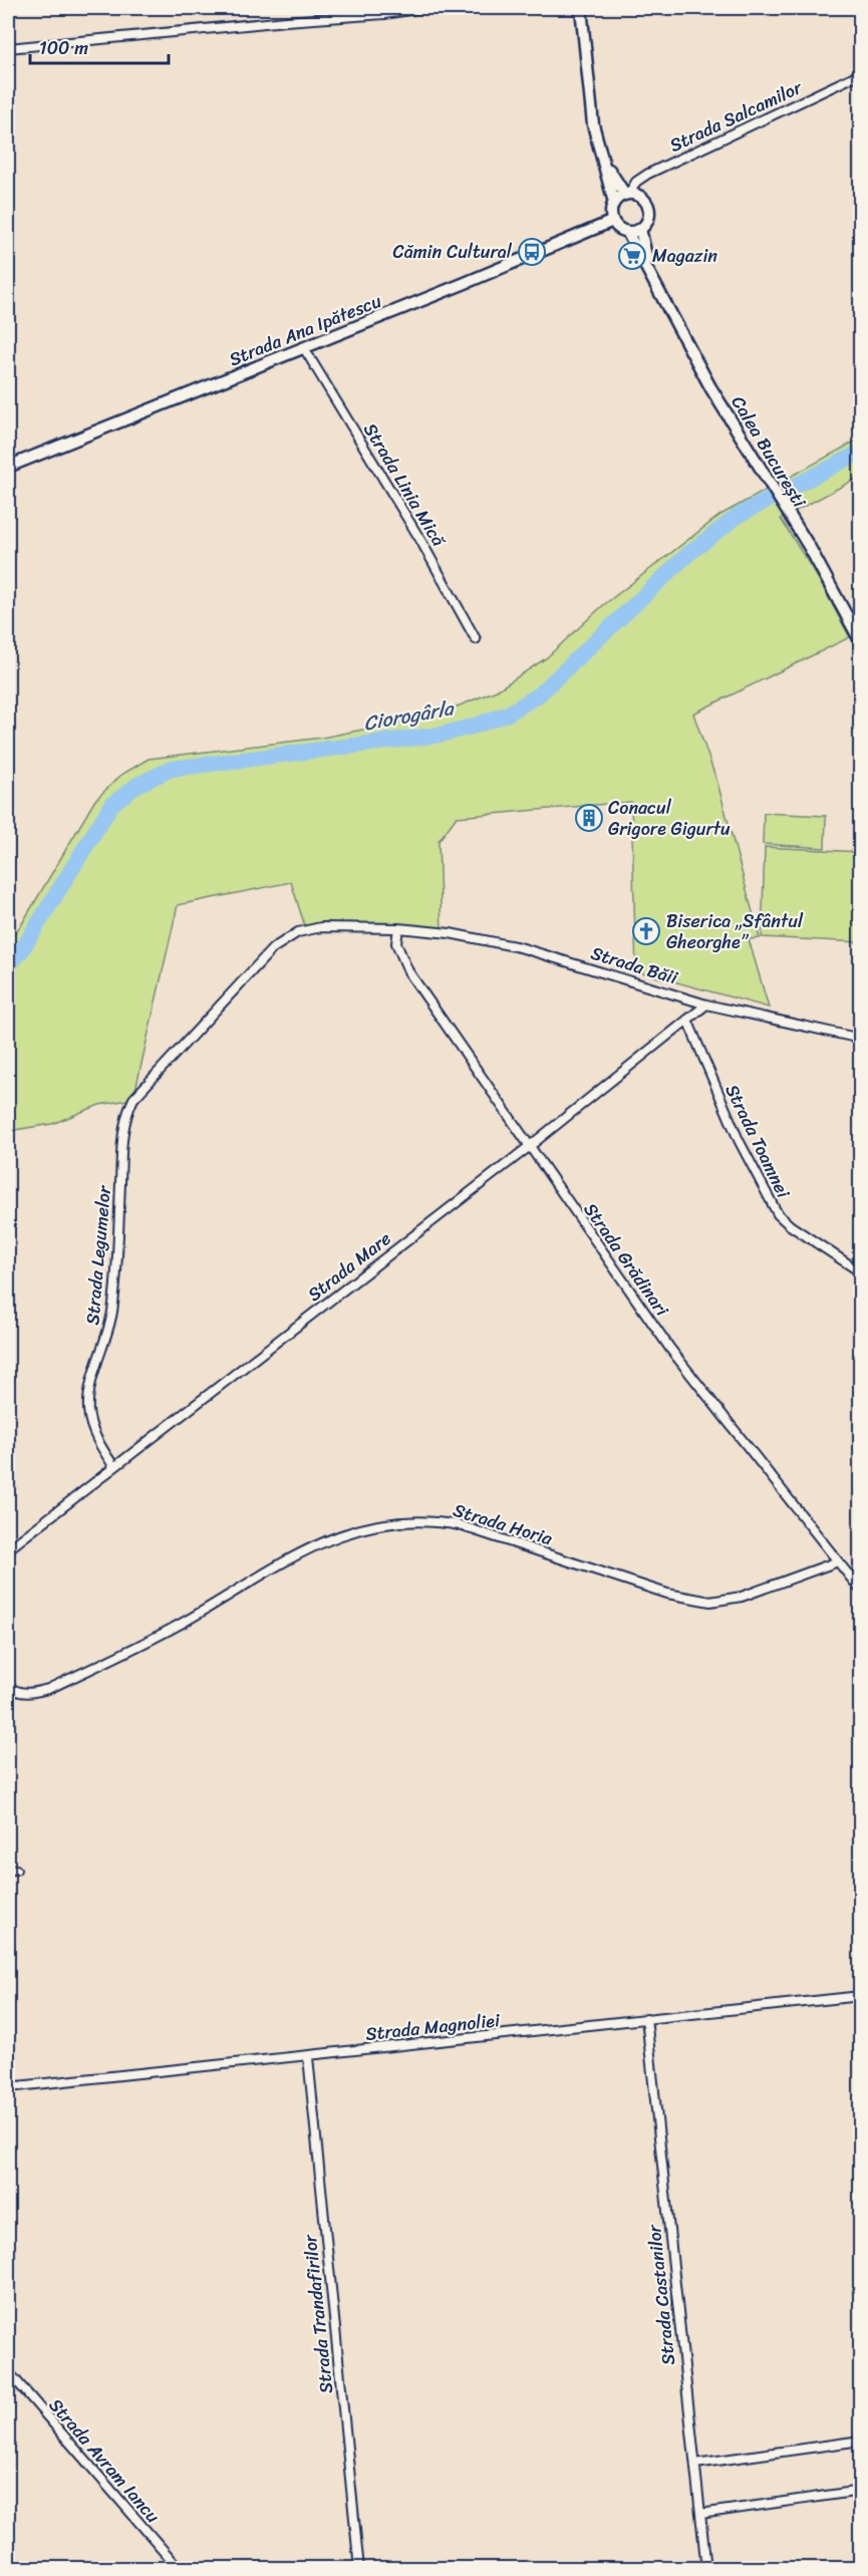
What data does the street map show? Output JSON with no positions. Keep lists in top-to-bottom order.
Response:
{
  "streets": {
    "main road": ["Strada Ana Ipătescu", "Calea București"],
    "street": [
      "Strada Salcamilor",
      "Strada Linia Mică",
      "Strada Băii",
      "Strada Toamnei",
      "Strada Legumelor",
      "Strada Grădinari",
      "Strada Mare",
      "Strada Horia",
      "Strada Magnoliei",
      "Strada Castanilor",
      "Strada Trandafirilor",
      "Strada Avram Iancu"
    ]
  },
  "crossings": [
    ["Strada Salcamilor", "Strada Ana Ipătescu"],
    ["Strada Salcamilor", "Calea București"],
    ["Strada Ana Ipătescu", "Calea București"],
    ["Strada Ana Ipătescu", "Strada Linia Mică"],
    ["Strada Băii", "Strada Legumelor"],
    ["Strada Băii", "Strada Grădinari"],
    ["Strada Băii", "Strada Mare"],
    ["Strada Toamnei", "Strada Mare"],
    ["Strada Legumelor", "Strada Mare"],
    ["Strada Grădinari", "Strada Mare"],
    ["Strada Grădinari", "Strada Horia"],
    ["Strada Magnoliei", "Strada Castanilor"],
    ["Strada Magnoliei", "Strada Trandafirilor"]
  ],
  "water": ["Ciorogârla"],
  "places": {
    "bus stop": ["Cămin Cultural"],
    "supermarket": ["Magazin"],
    "building": ["Conacul Grigore Gigurtu"],
    "church": ["Biserica „Sfântul Gheorghe”"]
  },
  "scale_bar": "100 m"
}
